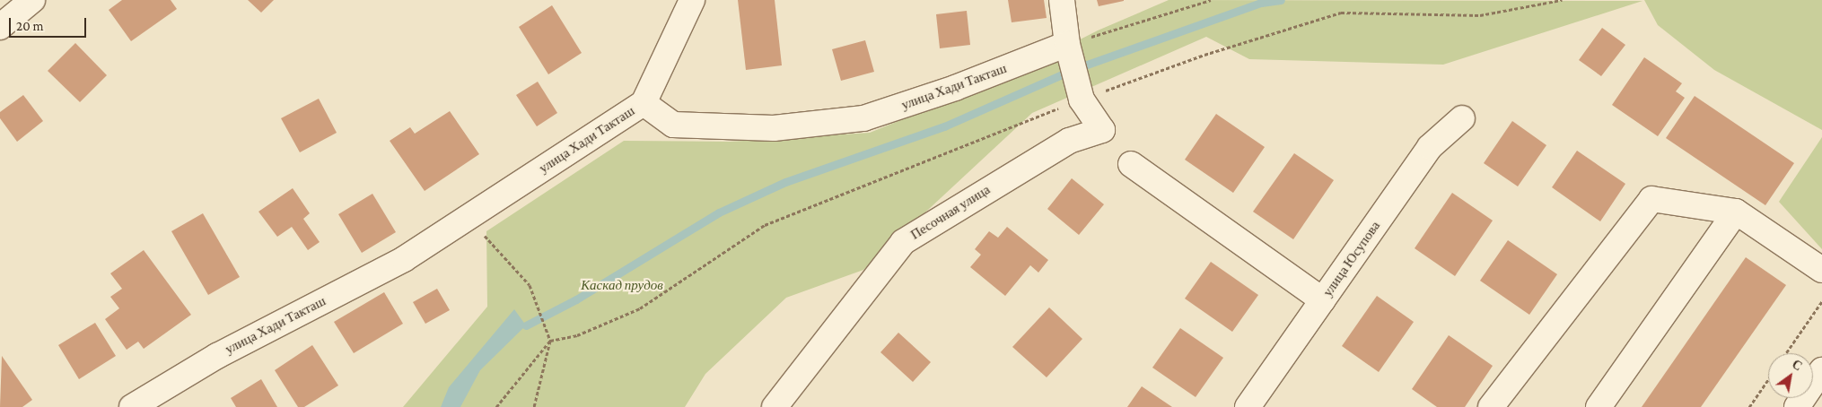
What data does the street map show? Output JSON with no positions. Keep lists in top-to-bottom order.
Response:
{
  "streets": {
    "street": ["улица Хади Такташ", "Песочная улица", "улица Юсупова"]
  },
  "parks": ["Каскад прудов"],
  "scale_bar": "20 m",
  "north": "top right"
}
